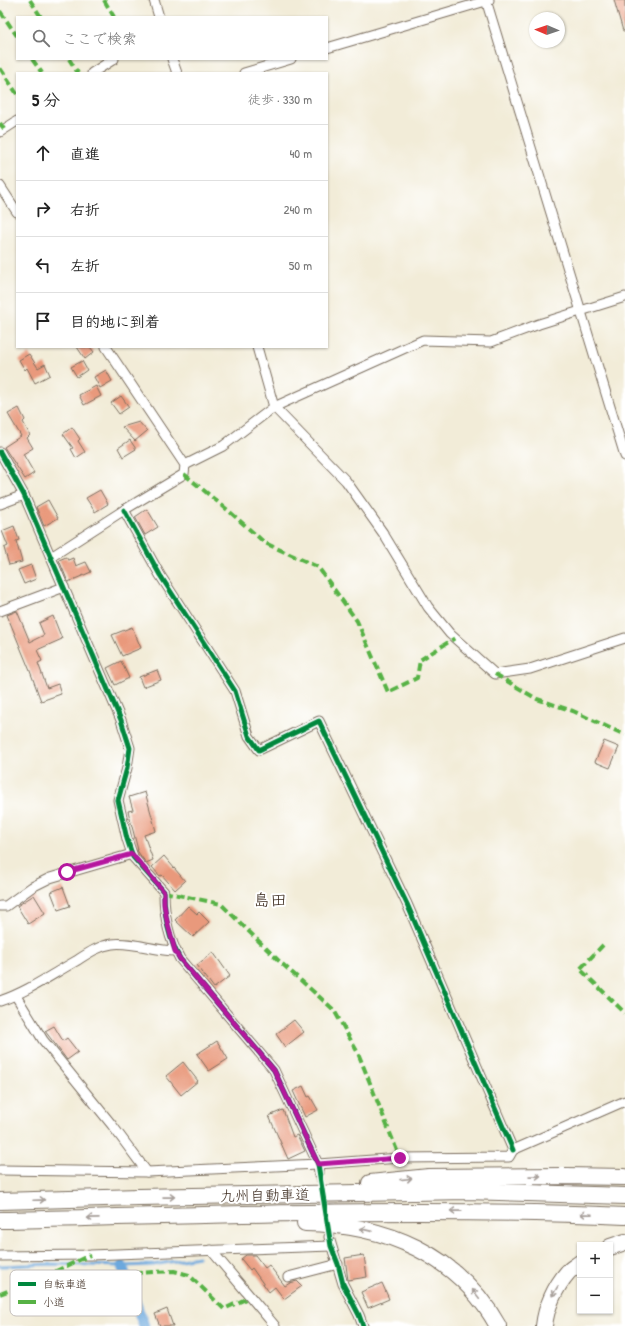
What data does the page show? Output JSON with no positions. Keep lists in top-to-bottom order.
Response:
{
  "streets": {
    "highway": ["九州自動車道"]
  },
  "districts": ["島田"],
  "legend": ["自転車道", "小道"],
  "north": "left",
  "page": {
    "search": "ここで検索",
    "heading": ["5 分", "徒歩 · 330 m"],
    "list": [
      ["直進", "40 m"],
      ["右折", "240 m"],
      ["左折", "50 m"],
      "目的地に到着"
    ],
    "map_buttons": ["+", "−"]
  }
}
